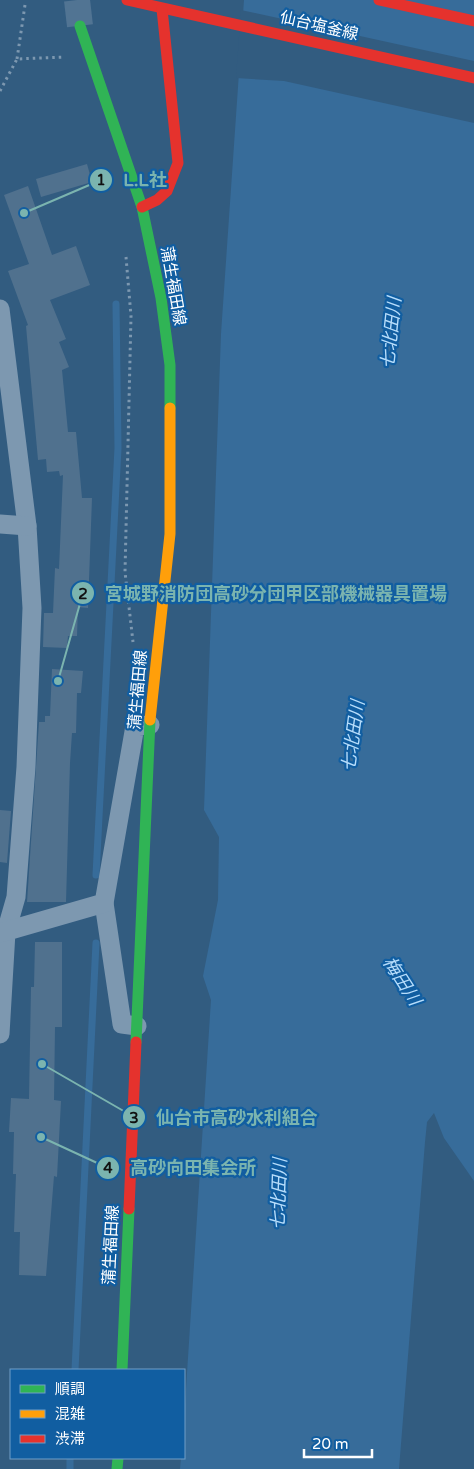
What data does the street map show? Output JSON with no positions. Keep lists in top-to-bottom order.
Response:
{
  "streets": {
    "main road": ["仙台塩釜線", "蒲生福田線"]
  },
  "water": ["七北田川", "梅田川"],
  "places": [
    "L.L社",
    "宮城野消防団高砂分団甲区部機械器具置場",
    "仙台市高砂水利組合",
    "高砂向田集会所"
  ],
  "legend": ["順調", "混雑", "渋滞"],
  "scale_bar": "20 m"
}
